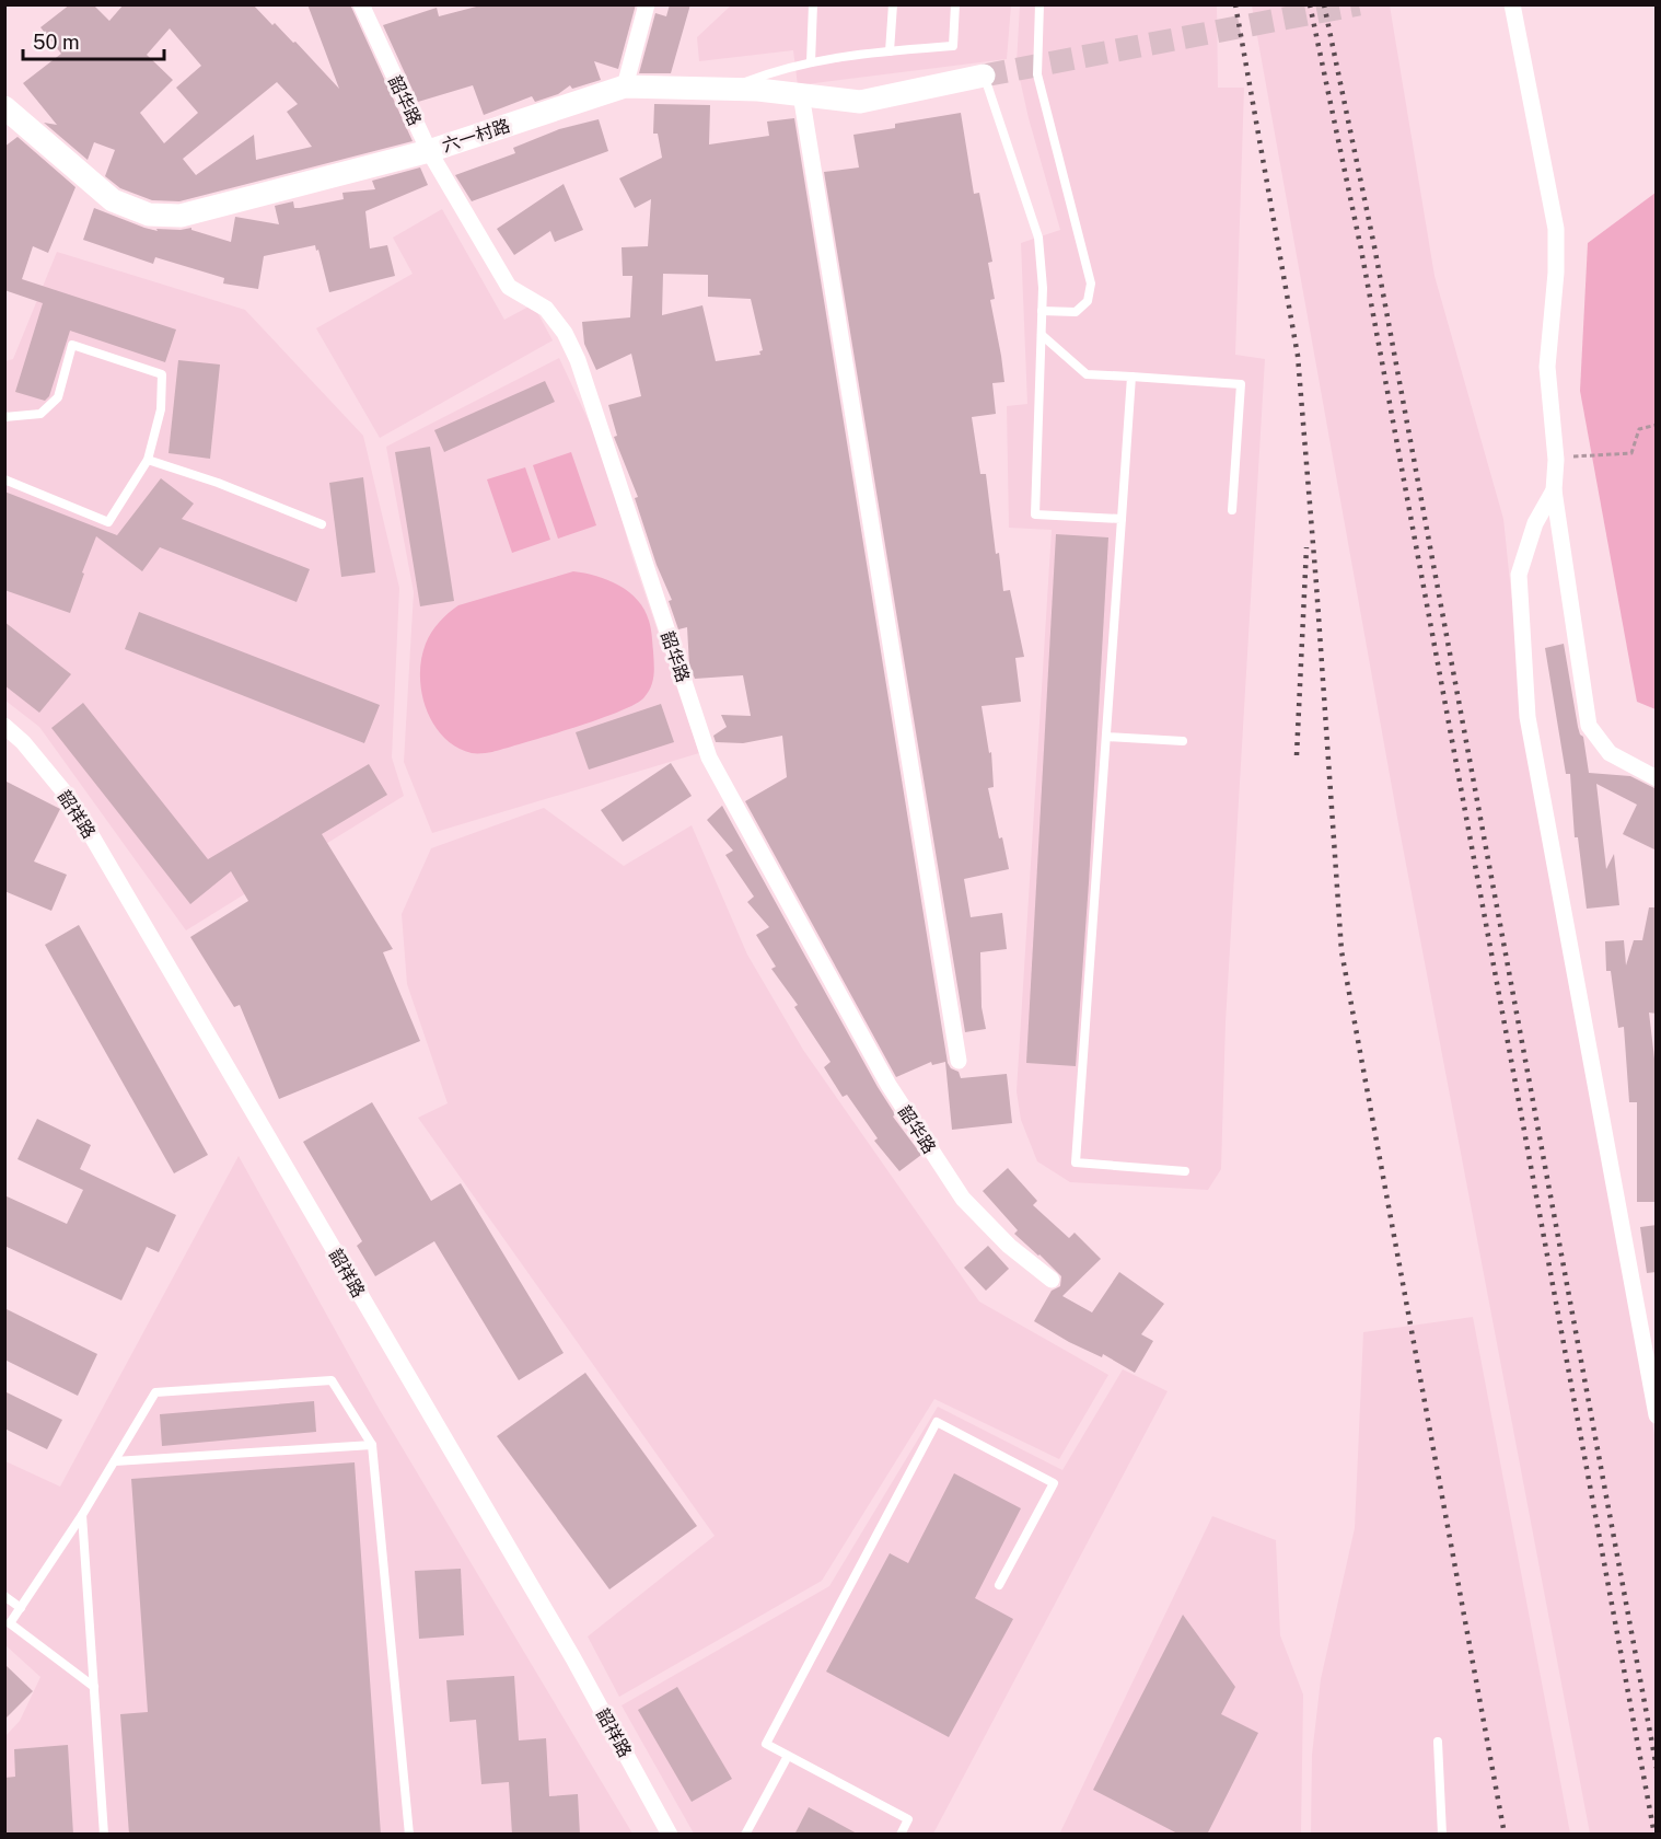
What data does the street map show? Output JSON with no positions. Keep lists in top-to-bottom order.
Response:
{
  "streets": {
    "street": ["韶华路", "六一村路", "韶祥路"]
  },
  "crossings": [
    ["韶华路", "六一村路"]
  ],
  "scale_bar": "50 m"
}
